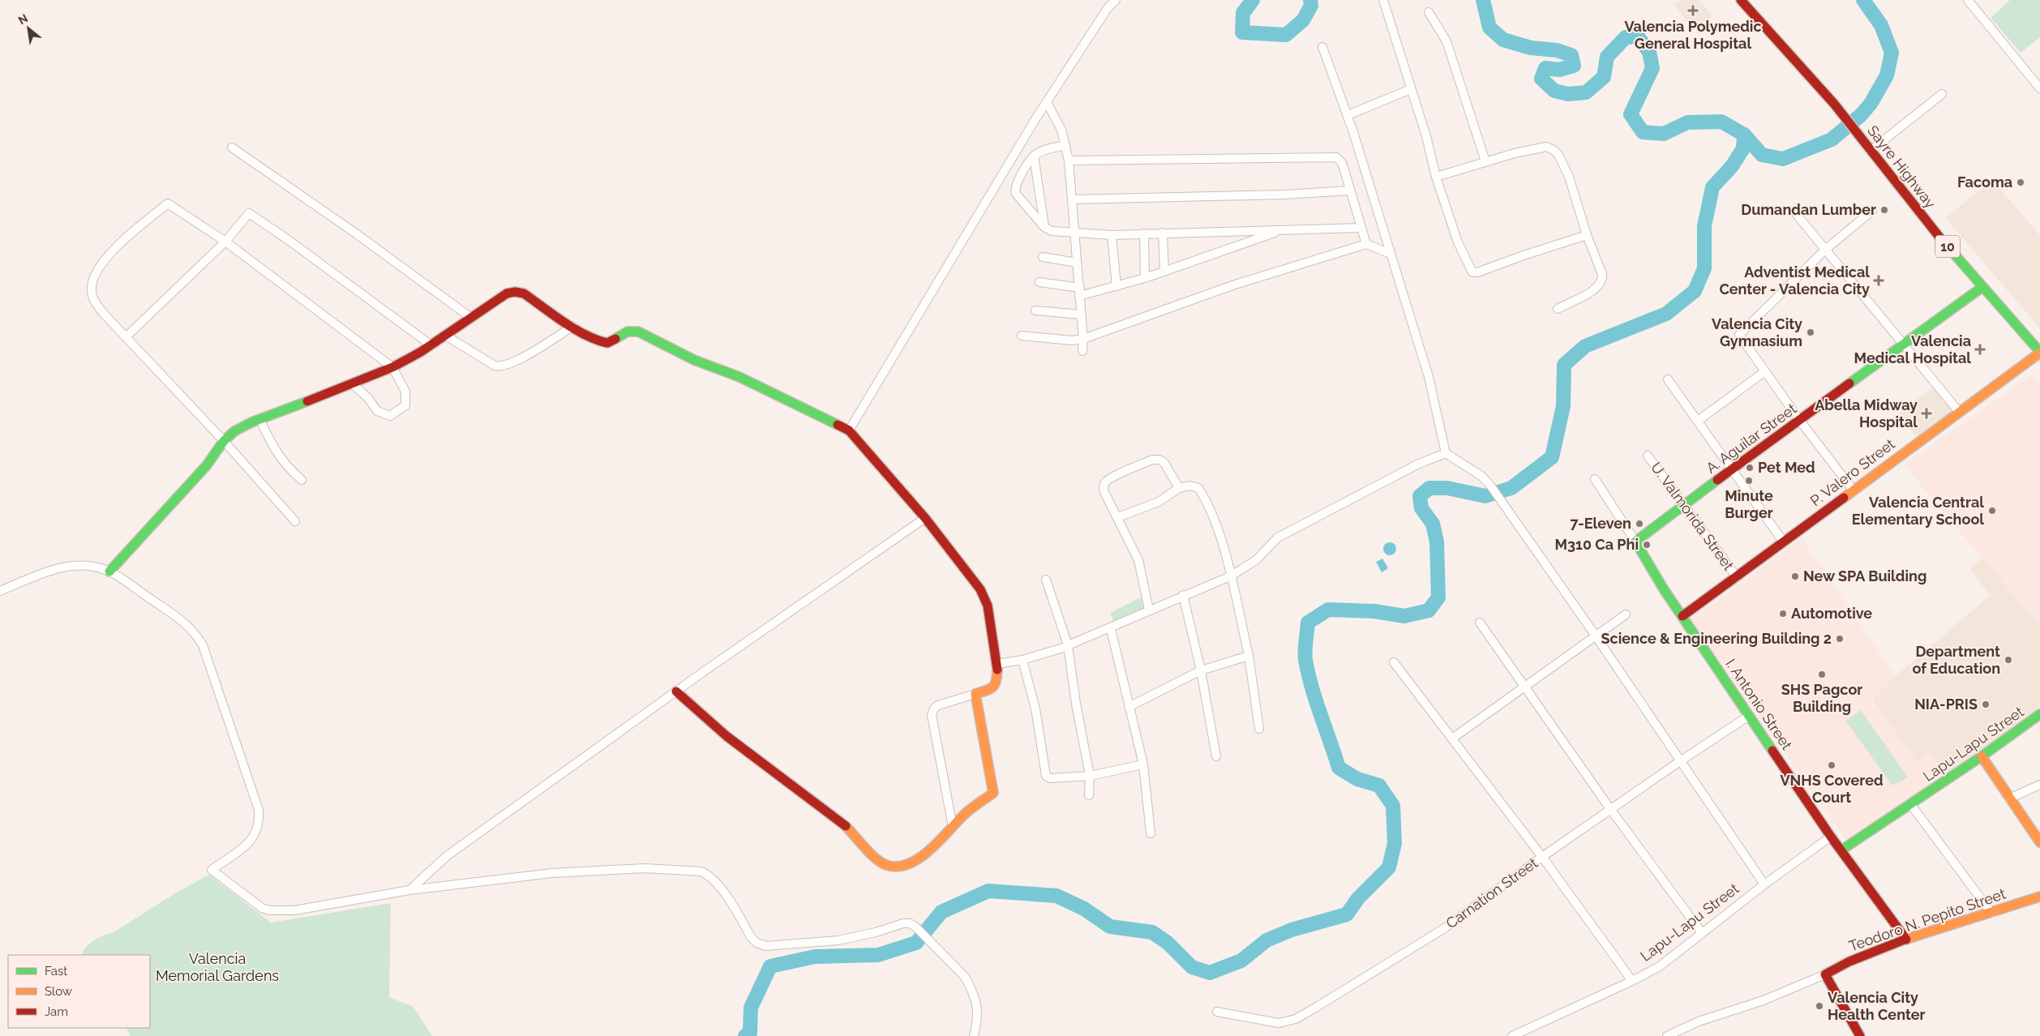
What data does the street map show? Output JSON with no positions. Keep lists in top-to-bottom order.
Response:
{
  "streets": {
    "main road": [
      "Sayre Highway",
      "10",
      "A. Aguilar Street",
      "P. Valero Street",
      "I. Antonio Street",
      "Lapu-Lapu Street",
      "Teodoro N. Pepito Street"
    ],
    "street": ["U. Valmorida Street", "Carnation Street"]
  },
  "crossings": [
    ["Sayre Highway", "A. Aguilar Street"],
    ["Sayre Highway", "P. Valero Street"],
    ["A. Aguilar Street", "U. Valmorida Street"],
    ["A. Aguilar Street", "I. Antonio Street"],
    ["P. Valero Street", "U. Valmorida Street"],
    ["P. Valero Street", "I. Antonio Street"],
    ["I. Antonio Street", "Lapu-Lapu Street"],
    ["I. Antonio Street", "Carnation Street"],
    ["I. Antonio Street", "Teodoro N. Pepito Street"]
  ],
  "parks": ["Valencia Memorial Gardens"],
  "places": {
    "health": [
      "Valencia Polymedic General Hospital",
      "Adventist Medical Center - Valencia City",
      "Valencia Medical Hospital",
      "Abella Midway Hospital"
    ],
    "other": [
      "Facoma",
      "Dumandan Lumber",
      "Valencia City Gymnasium",
      "Pet Med",
      "Minute Burger",
      "Valencia Central Elementary School",
      "7-Eleven",
      "M310 Ca Phi",
      "New SPA Building",
      "Automotive",
      "Science & Engineering Building 2",
      "Department of Education",
      "SHS Pagcor Building",
      "NIA-PRIS",
      "VNHS Covered Court",
      "Valencia City Health Center"
    ]
  },
  "legend": ["Fast", "Slow", "Jam"],
  "north": "top left"
}
